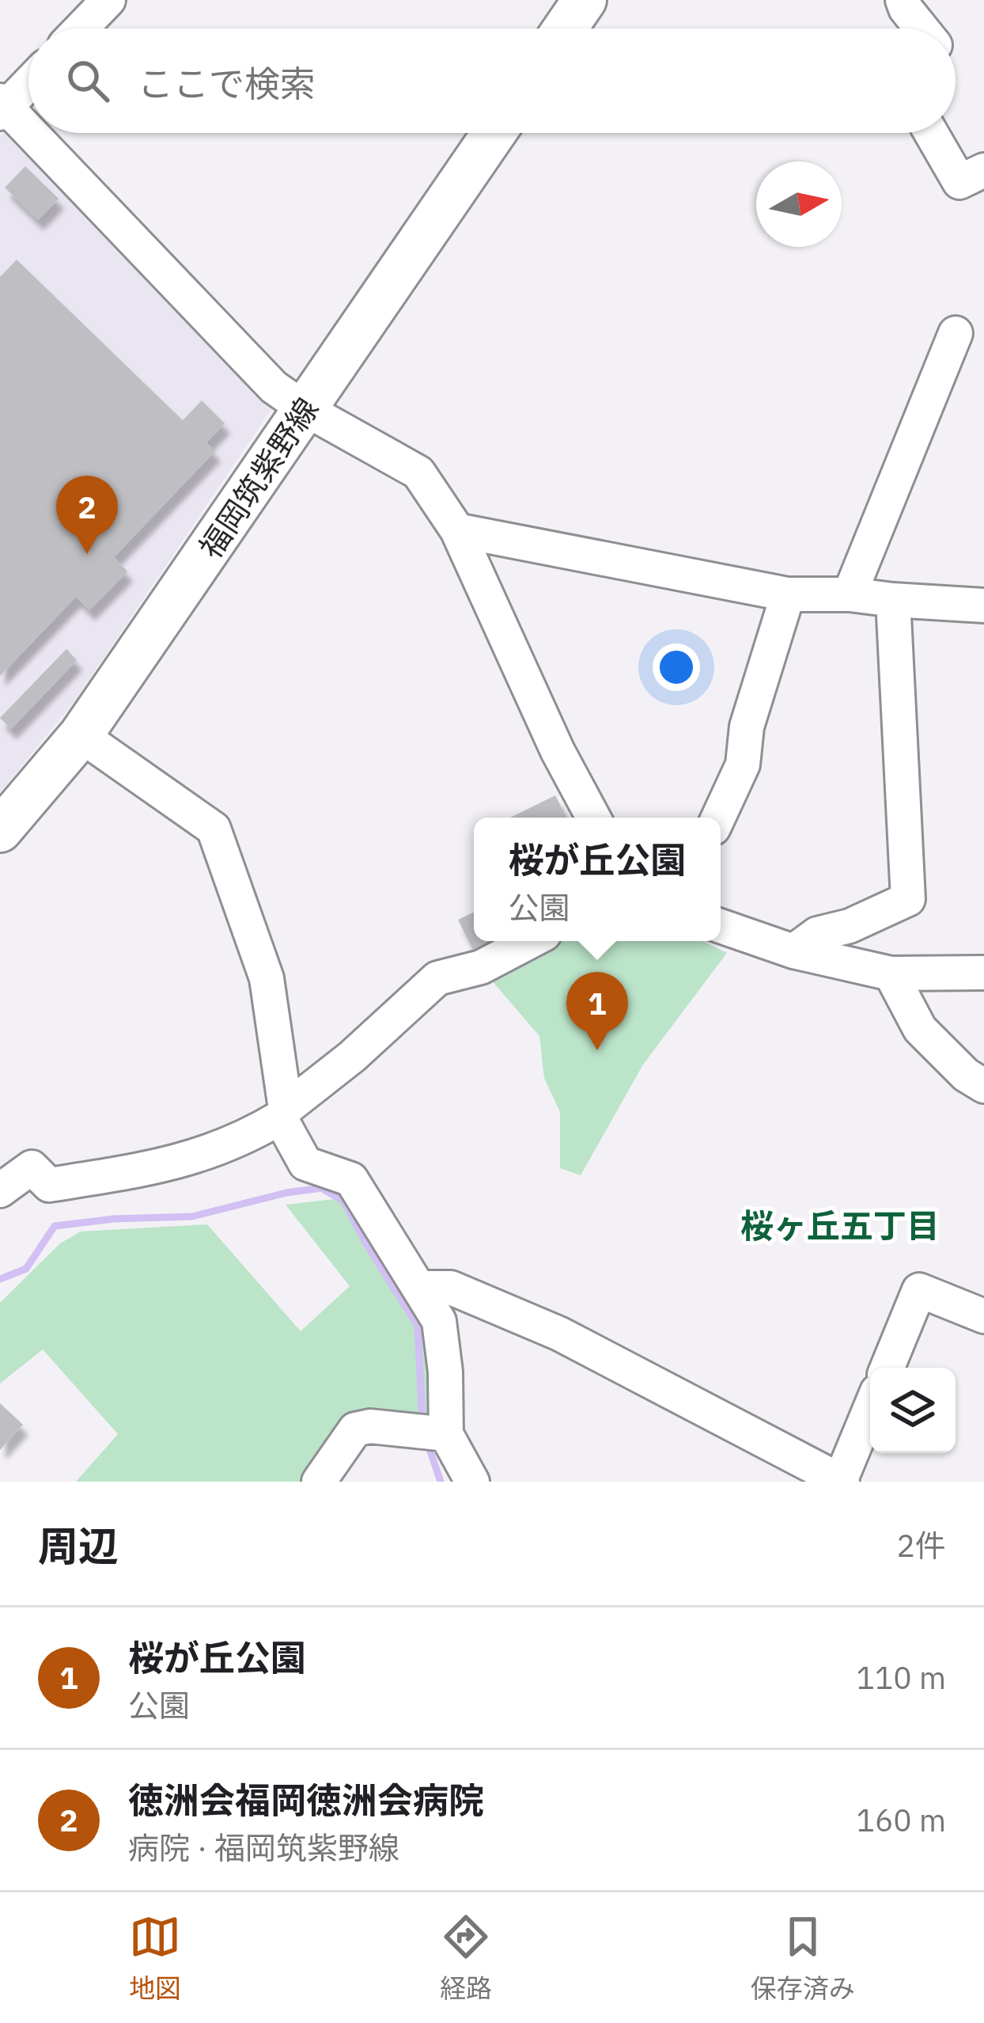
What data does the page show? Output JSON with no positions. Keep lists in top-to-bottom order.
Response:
{
  "streets": {
    "main road": ["福岡筑紫野線"]
  },
  "districts": ["桜ヶ丘五丁目"],
  "north": "right",
  "page": {
    "search": "ここで検索",
    "pins": ["2", "1"],
    "popup": ["桜が丘公園", "公園"],
    "heading": ["周辺", "2件"],
    "list": [
      {
        "mark": "1",
        "name": "桜が丘公園",
        "note": "公園",
        "value": "110 m"
      },
      {
        "mark": "2",
        "name": "徳洲会福岡徳洲会病院",
        "note": "病院 · 福岡筑紫野線",
        "value": "160 m"
      }
    ],
    "nav": ["地図", "経路", "保存済み"]
  }
}
